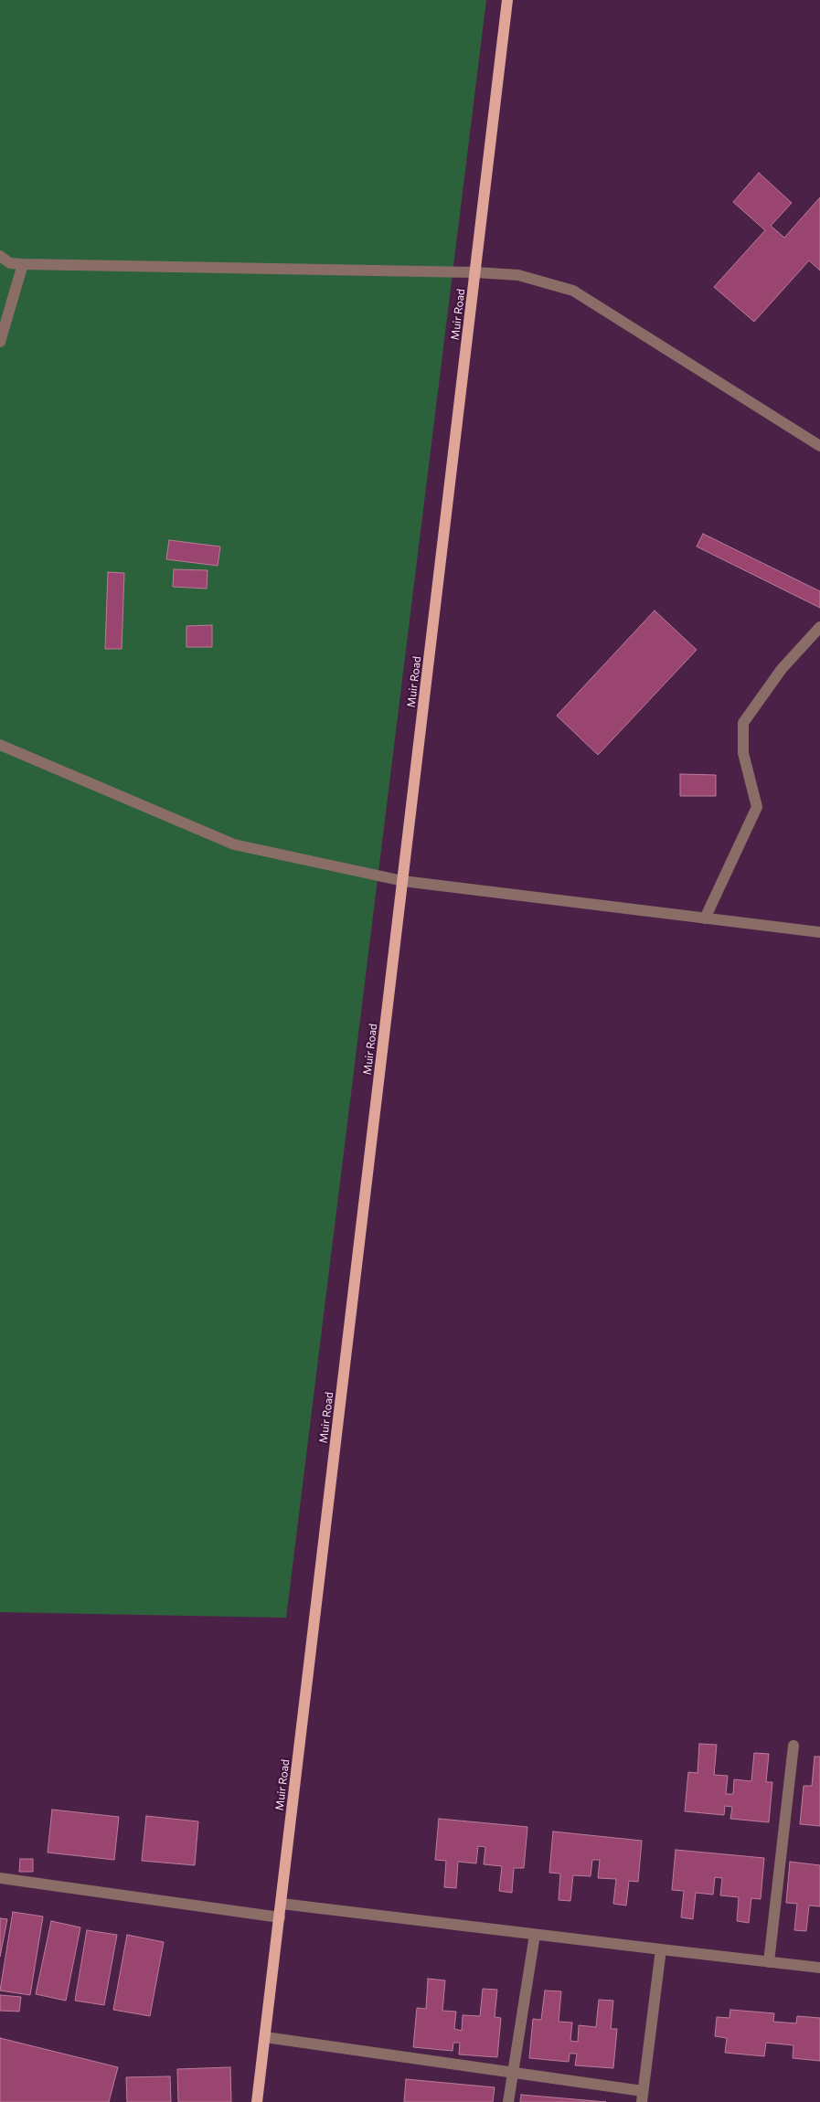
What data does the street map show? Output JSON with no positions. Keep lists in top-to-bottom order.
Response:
{
  "streets": {
    "main road": ["Muir Road"]
  }
}
